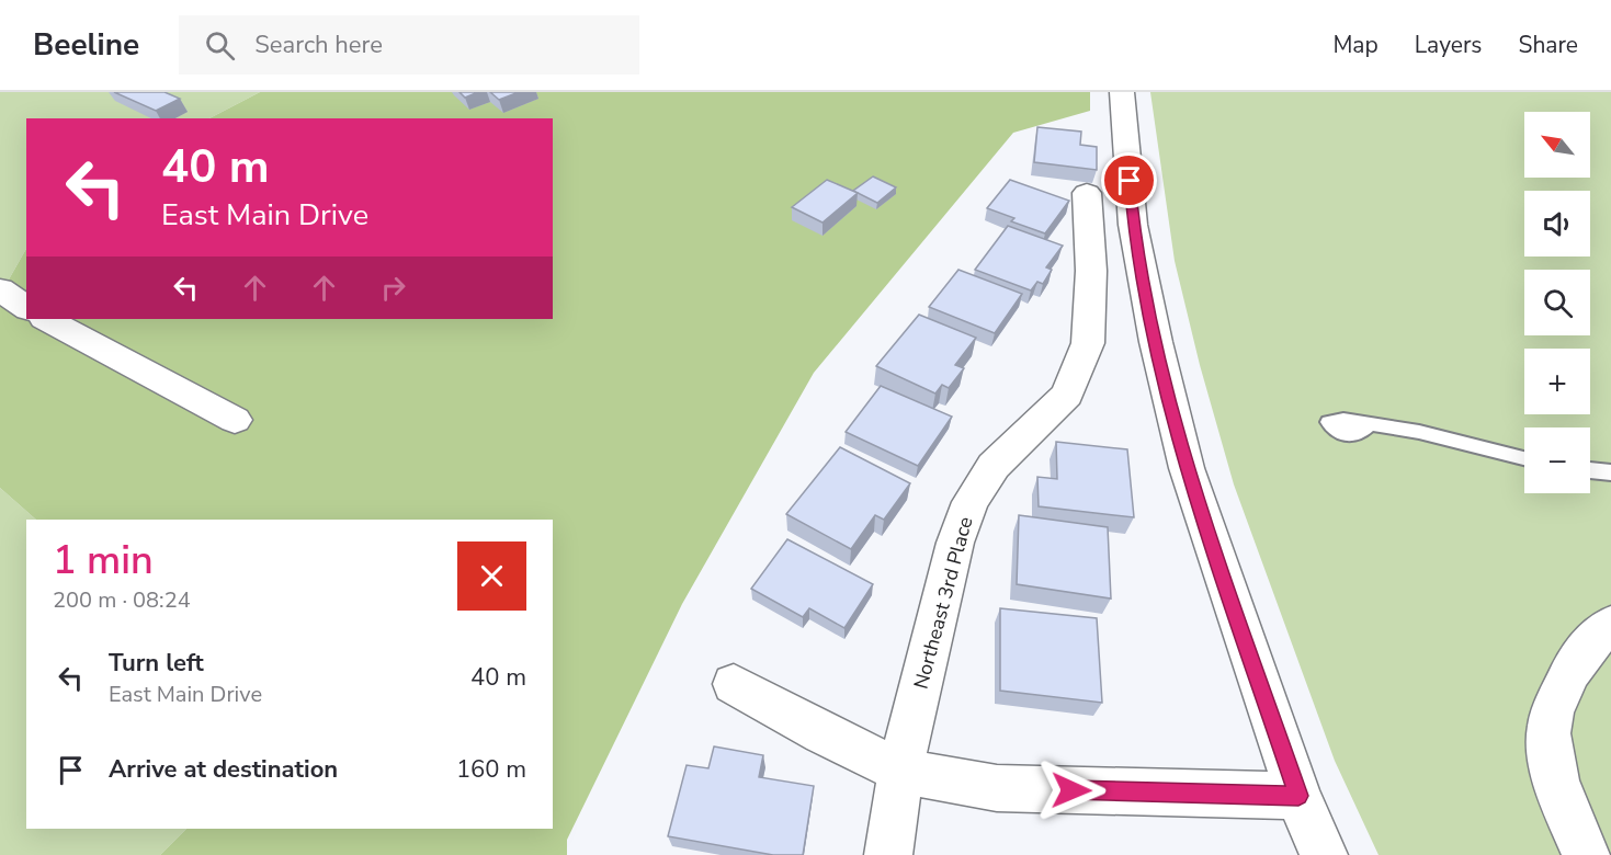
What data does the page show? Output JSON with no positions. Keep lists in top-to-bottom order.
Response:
{
  "streets": {
    "street": ["Northeast 3rd Place"]
  },
  "north": "top left",
  "page": {
    "header": "Beeline",
    "search": "Search here",
    "nav": ["Map", "Layers", "Share"],
    "map_buttons": ["+", "−"],
    "turn": ["40 m", "East Main Drive"],
    "heading": ["1 min", "200 m · 08:24"],
    "list": [
      {
        "name": "Turn left",
        "note": "East Main Drive",
        "value": "40 m"
      },
      {
        "name": "Arrive at destination",
        "value": "160 m"
      }
    ]
  }
}
